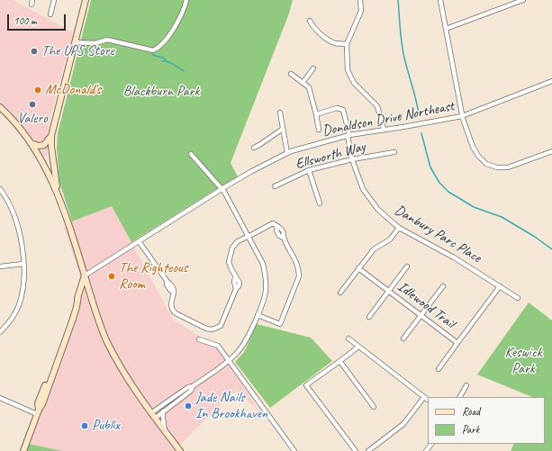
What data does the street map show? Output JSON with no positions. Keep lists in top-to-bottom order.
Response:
{
  "streets": {
    "street": [
      "Donaldson Drive Northeast",
      "Ellsworth Way",
      "Danbury Parc Place",
      "Idlewood Trail"
    ]
  },
  "crossings": [
    ["Donaldson Drive Northeast", "Danbury Parc Place"],
    ["Ellsworth Way", "Danbury Parc Place"],
    ["Danbury Parc Place", "Idlewood Trail"]
  ],
  "parks": ["Blackburn Park", "Keswick Park"],
  "places": [
    "The UPS Store",
    "McDonald's",
    "Valero",
    "The Righteous Room",
    "Jade Nails In Brookhaven",
    "Publix"
  ],
  "legend": ["Road", "Park"],
  "scale_bar": "100 m"
}
